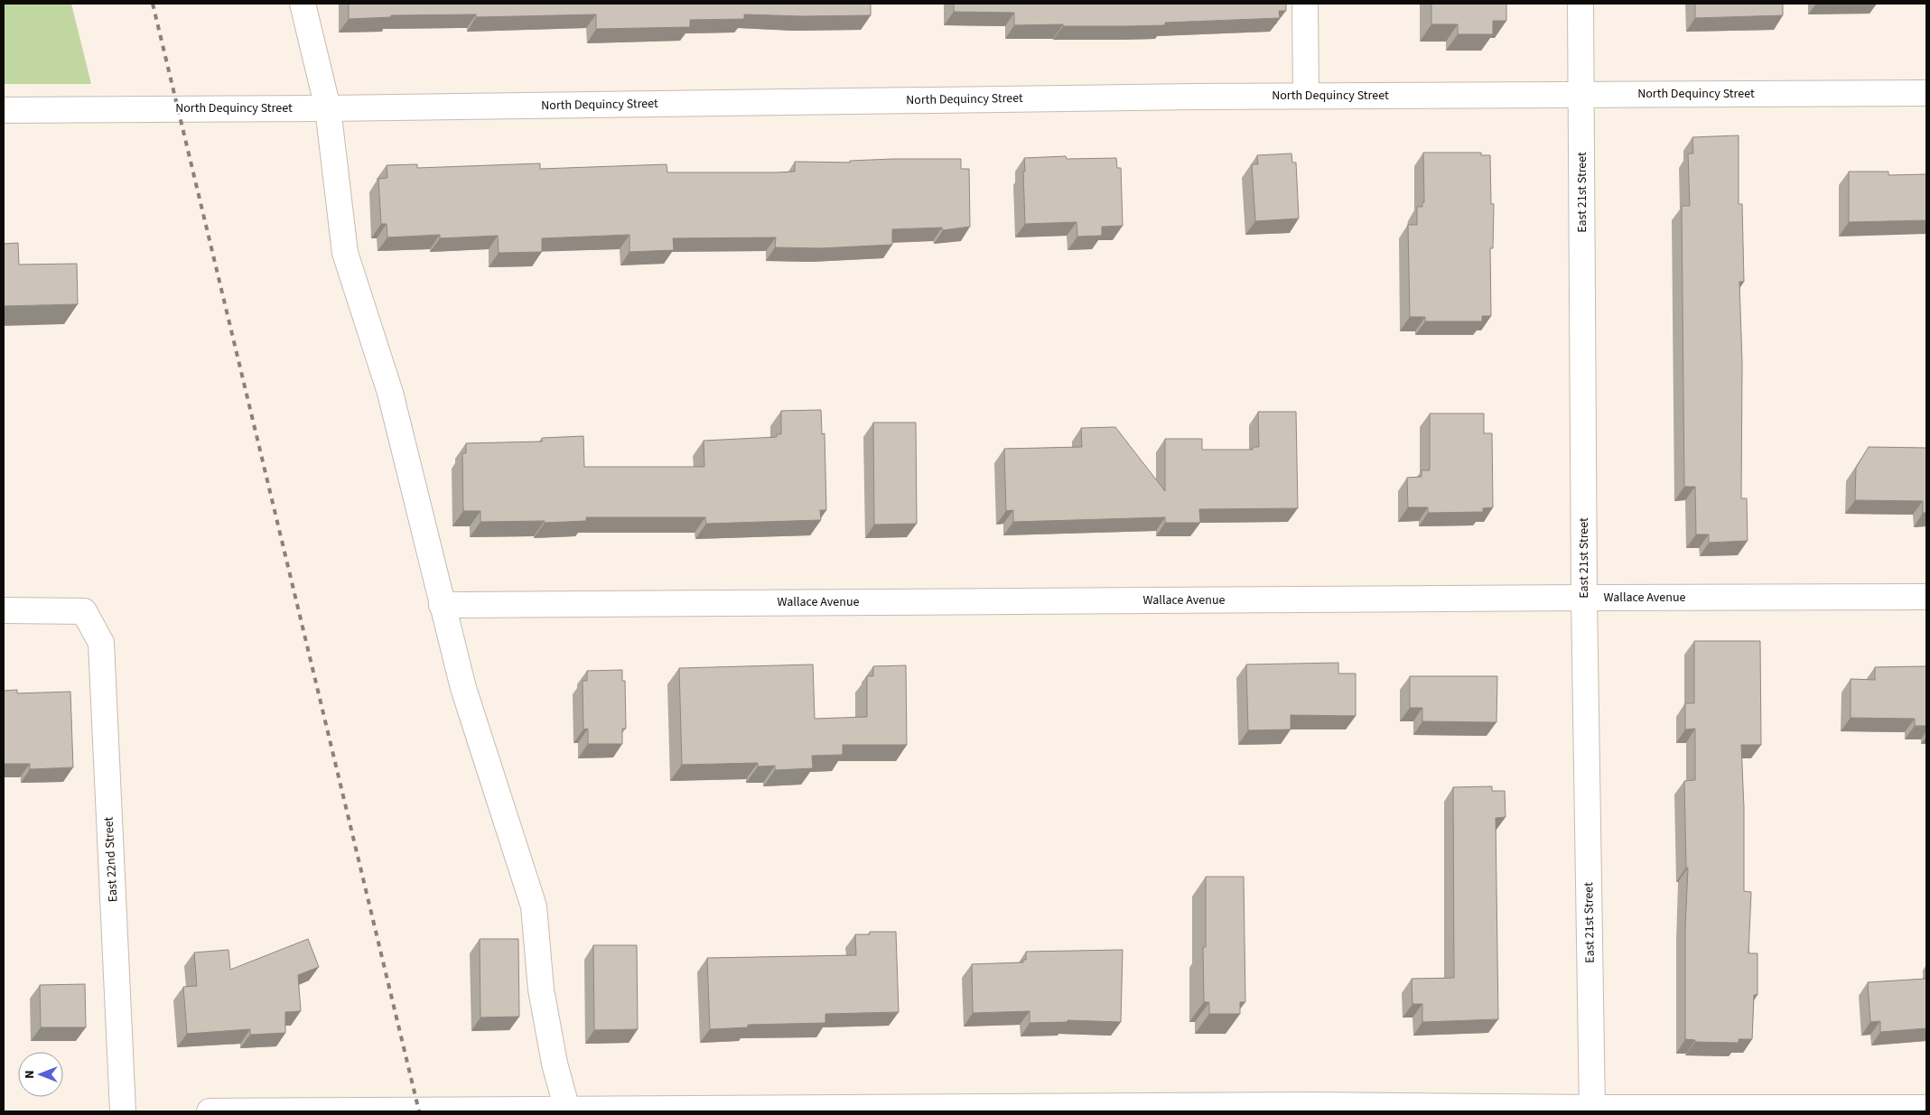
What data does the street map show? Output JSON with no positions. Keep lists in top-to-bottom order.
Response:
{
  "streets": {
    "street": [
      "North Dequincy Street",
      "East 21st Street",
      "Wallace Avenue",
      "East 22nd Street"
    ]
  },
  "crossings": [
    ["North Dequincy Street", "East 21st Street"],
    ["East 21st Street", "Wallace Avenue"]
  ],
  "north": "left"
}
